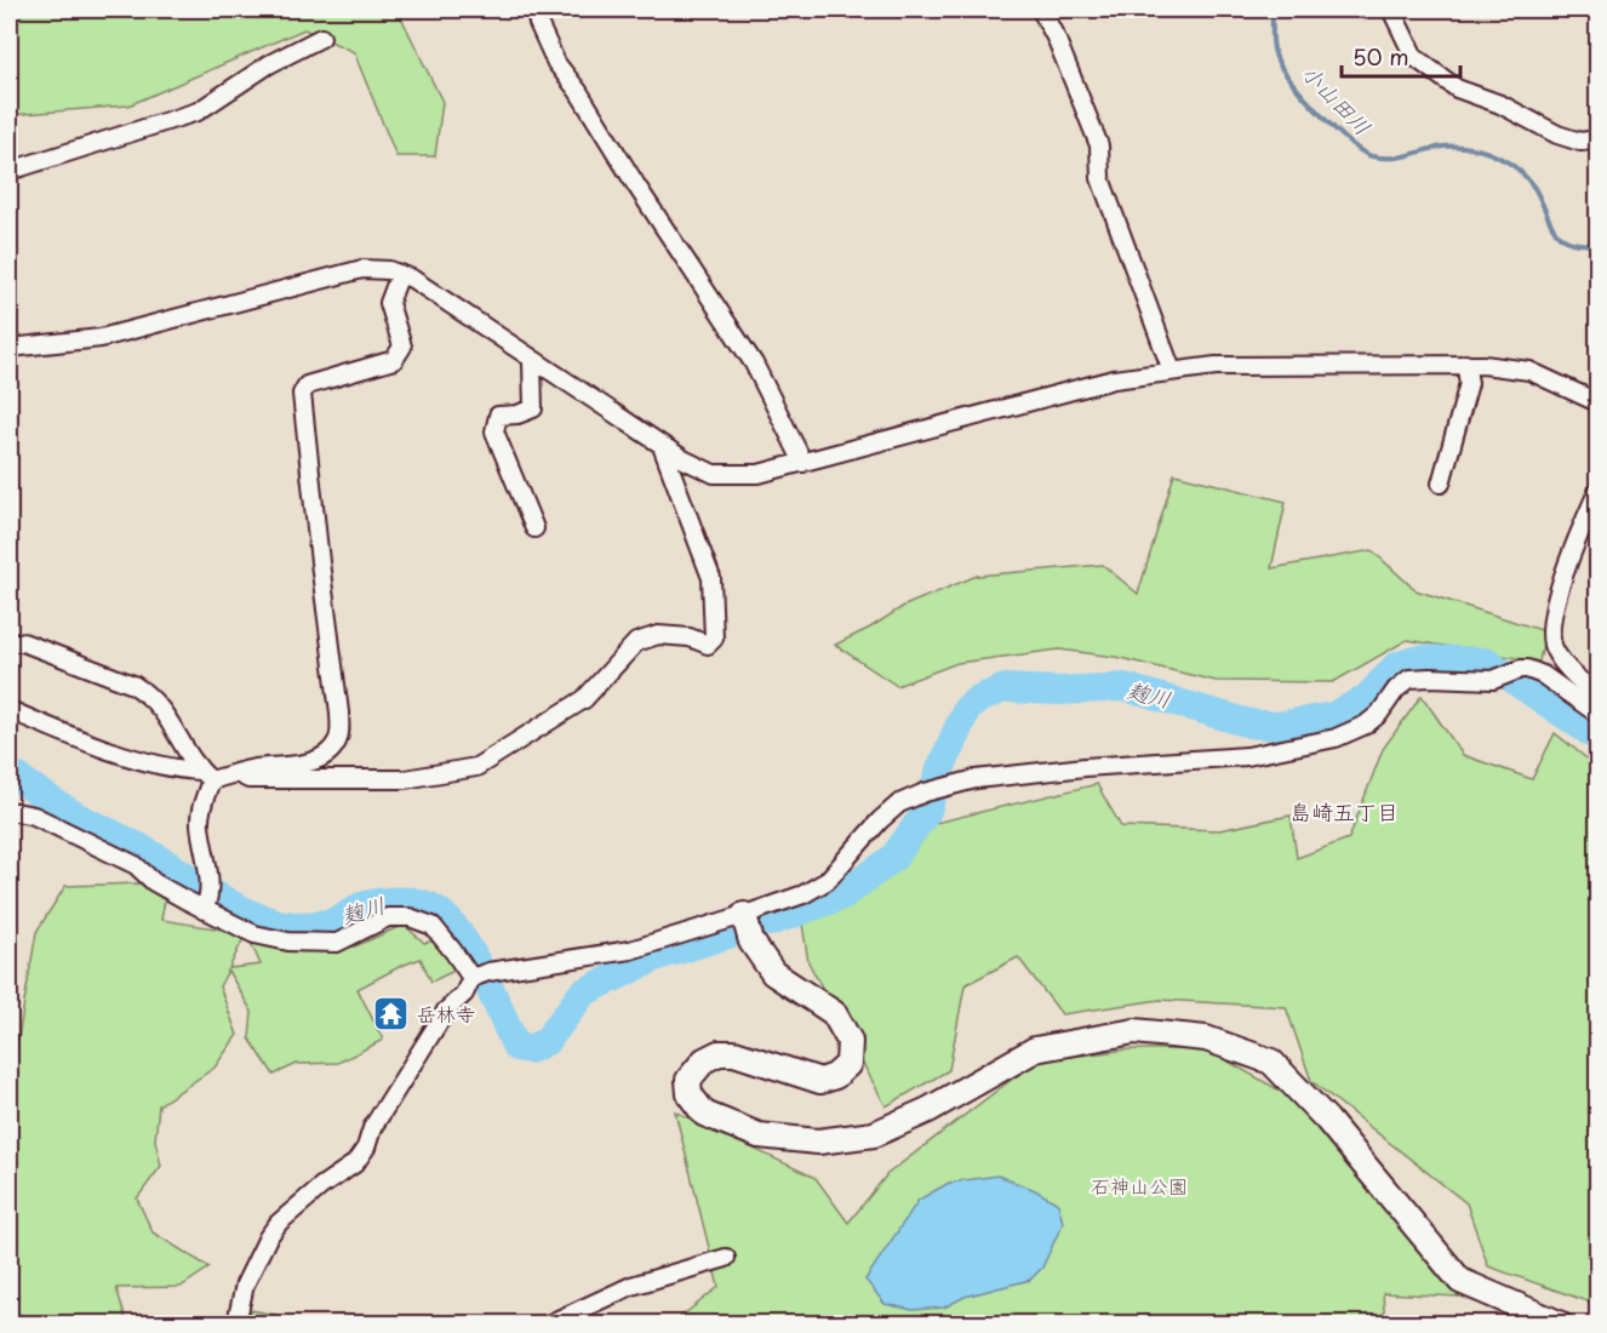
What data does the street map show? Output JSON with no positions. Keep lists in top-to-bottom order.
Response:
{
  "districts": ["島崎五丁目"],
  "water": ["小山田川", "麹川"],
  "parks": ["石神山公園"],
  "places": {
    "temple": ["岳林寺"]
  },
  "scale_bar": "50 m"
}
